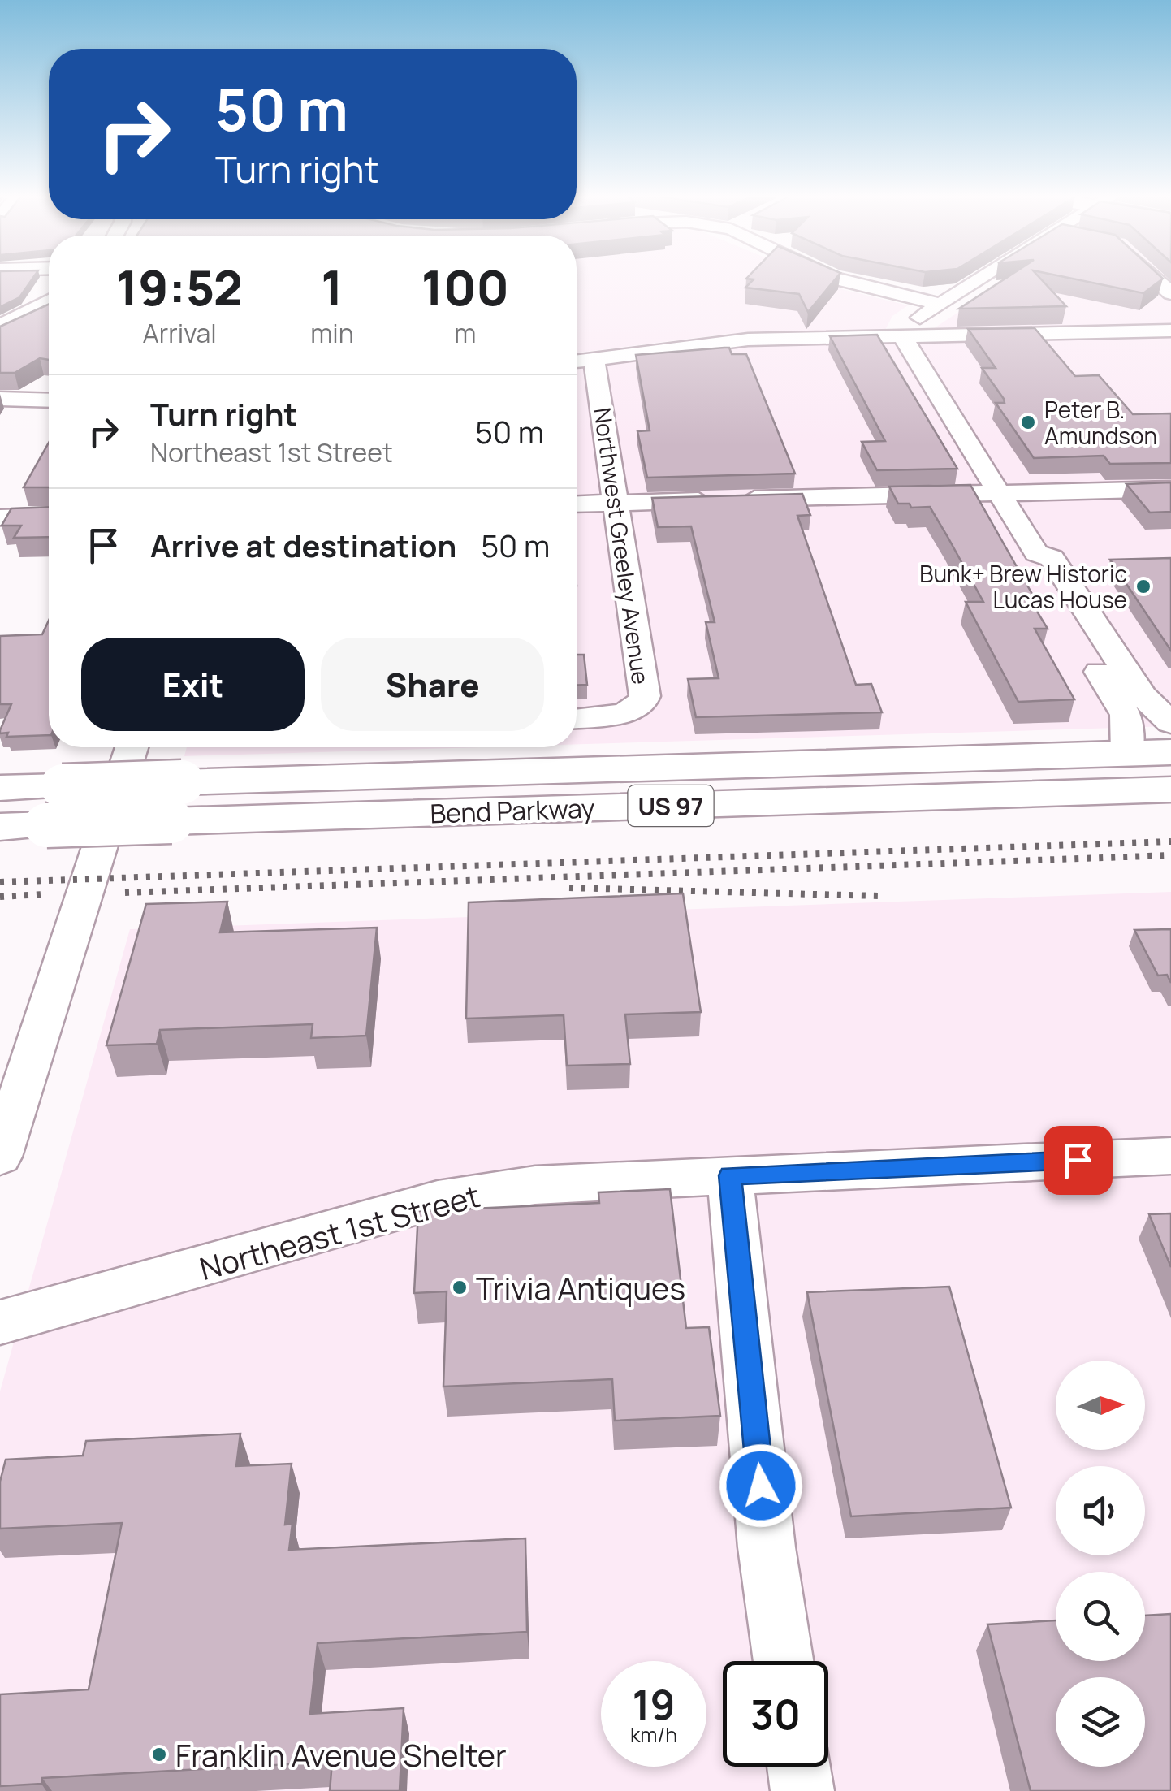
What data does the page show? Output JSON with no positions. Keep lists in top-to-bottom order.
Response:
{
  "streets": {
    "main road": ["US 97", "Bend Parkway"],
    "street": ["Northwest Greeley Avenue", "Northeast 1st Street"]
  },
  "places": [
    "Peter B. Amundson",
    "Bunk+ Brew Historic Lucas House",
    "Trivia Antiques",
    "Franklin Avenue Shelter"
  ],
  "north": "right",
  "page": {
    "turn": ["50 m", "Turn right"],
    "eta": [
      "19:52",
      "Arrival",
      "1",
      "min",
      "100",
      "m"
    ],
    "list": [
      {
        "name": "Turn right",
        "note": "Northeast 1st Street",
        "value": "50 m"
      },
      {
        "name": "Arrive at destination",
        "value": "50 m"
      }
    ],
    "buttons": ["Exit", "Share"],
    "speed": "19 km/h",
    "limit": "30"
  }
}
